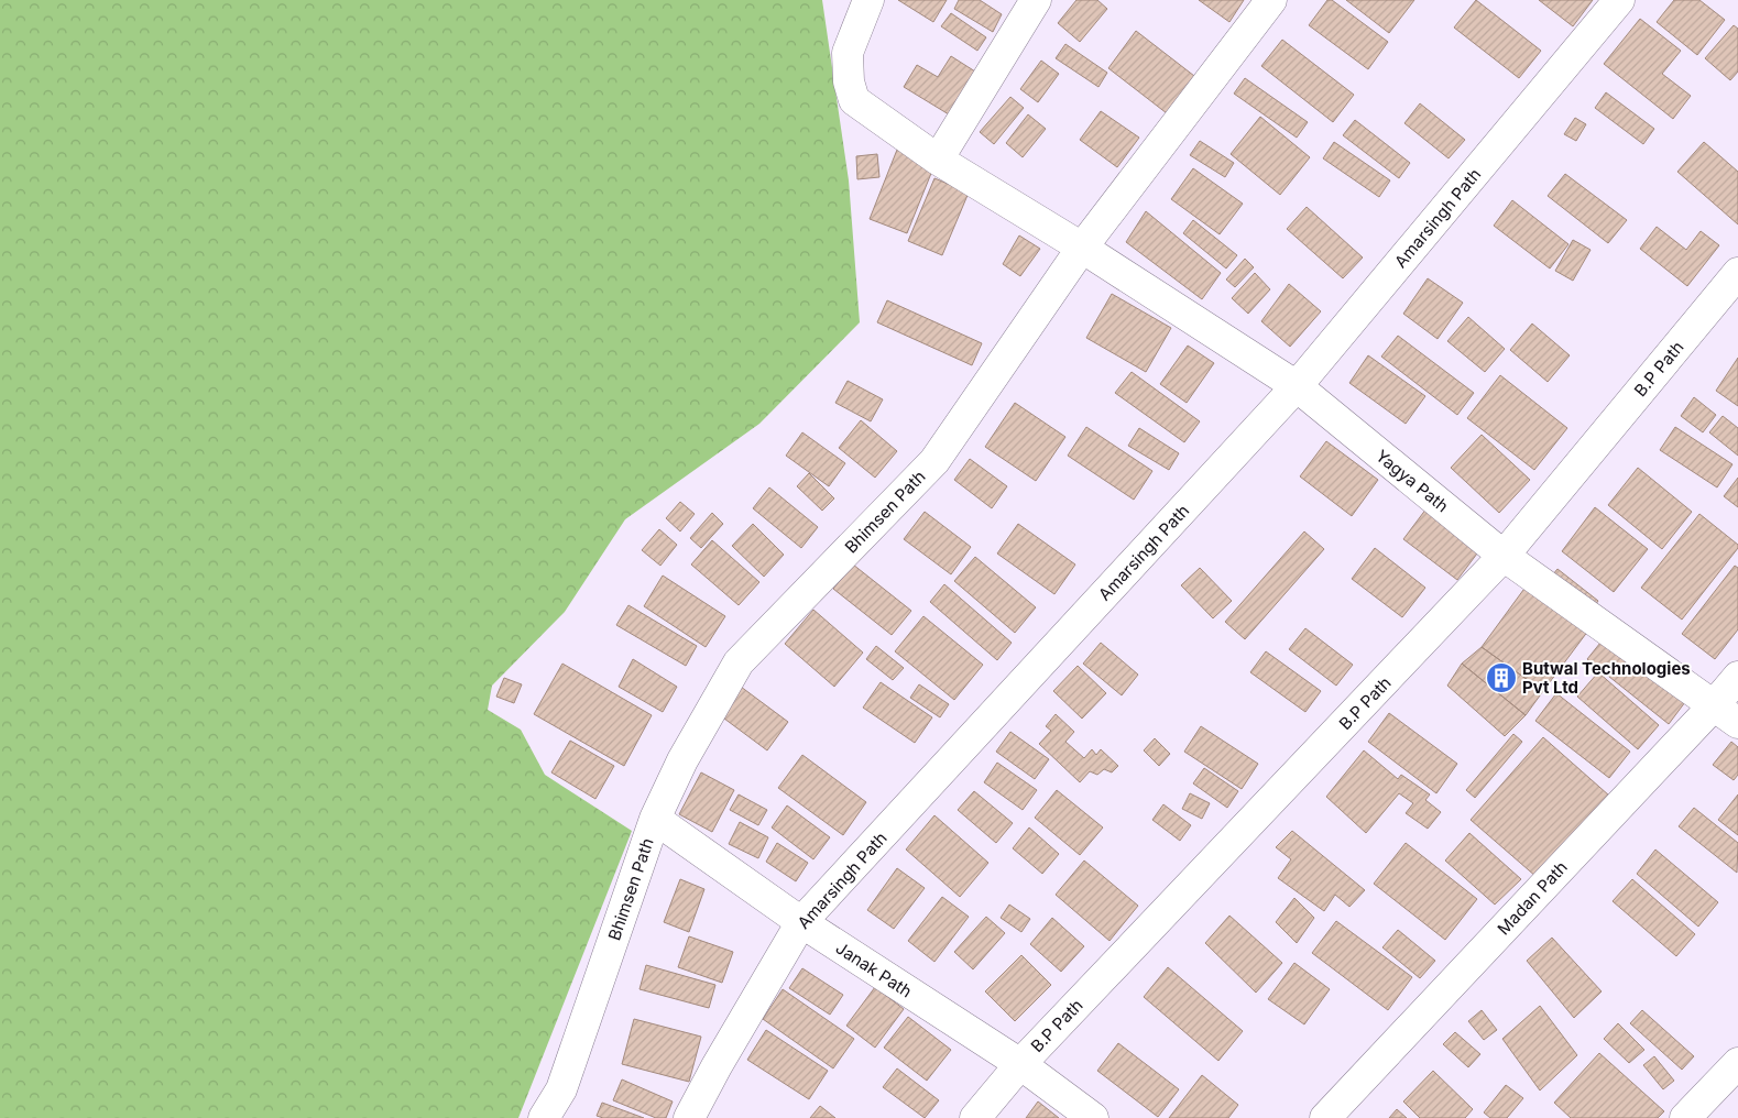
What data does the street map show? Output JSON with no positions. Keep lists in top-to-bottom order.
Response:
{
  "streets": {
    "street": [
      "Amarsingh Path",
      "B.P Path",
      "Yagya Path",
      "Bhimsen Path",
      "Madan Path",
      "Janak Path"
    ]
  },
  "crossings": [
    ["Amarsingh Path", "Yagya Path"],
    ["Amarsingh Path", "Janak Path"],
    ["B.P Path", "Yagya Path"],
    ["B.P Path", "Janak Path"],
    ["Yagya Path", "Bhimsen Path"],
    ["Yagya Path", "Madan Path"],
    ["Bhimsen Path", "Janak Path"]
  ],
  "places": {
    "building": ["Butwal Technologies Pvt Ltd"]
  }
}
